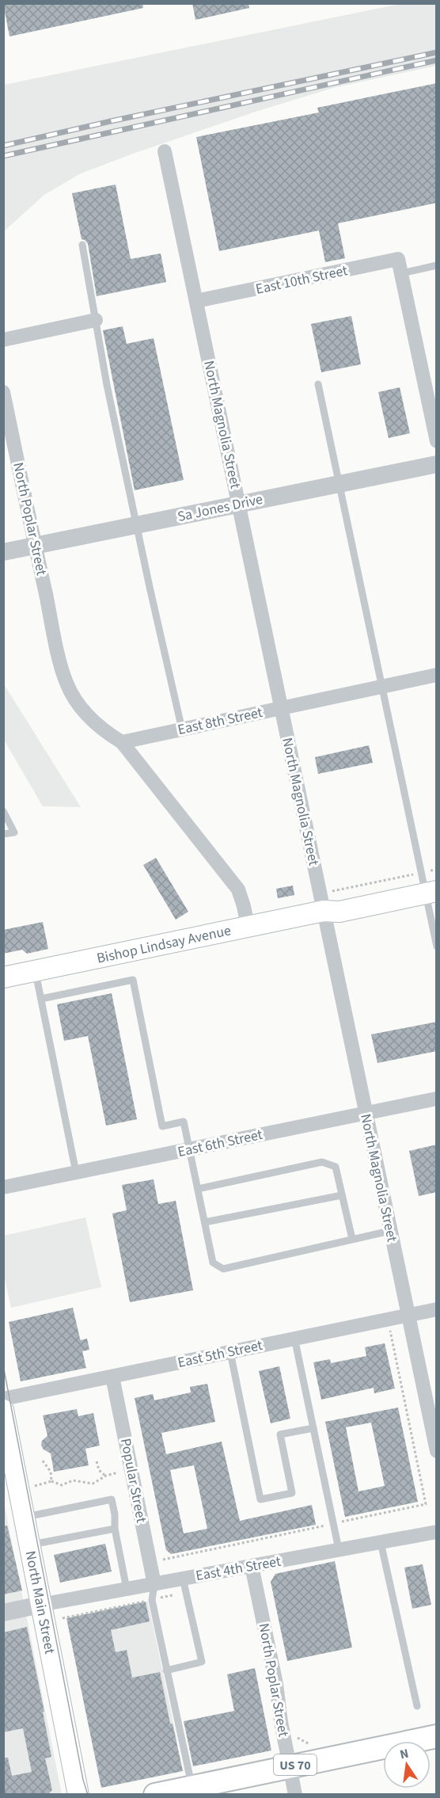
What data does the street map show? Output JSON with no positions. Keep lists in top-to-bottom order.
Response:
{
  "streets": {
    "main road": ["Bishop Lindsay Avenue", "North Main Street", "US 70"],
    "street": [
      "East 10th Street",
      "North Magnolia Street",
      "Sa Jones Drive",
      "North Poplar Street",
      "East 8th Street",
      "East 6th Street",
      "East 5th Street",
      "Popular Street",
      "East 4th Street"
    ]
  },
  "crossings": [
    ["East 10th Street", "North Magnolia Street"],
    ["North Magnolia Street", "Sa Jones Drive"],
    ["North Magnolia Street", "East 8th Street"],
    ["North Magnolia Street", "Bishop Lindsay Avenue"],
    ["North Magnolia Street", "East 6th Street"],
    ["North Magnolia Street", "East 5th Street"],
    ["Sa Jones Drive", "North Poplar Street"],
    ["North Poplar Street", "East 8th Street"],
    ["North Poplar Street", "East 4th Street"],
    ["North Poplar Street", "US 70"],
    ["East 5th Street", "Popular Street"],
    ["Popular Street", "East 4th Street"],
    ["East 4th Street", "North Main Street"]
  ],
  "north": "top"
}
